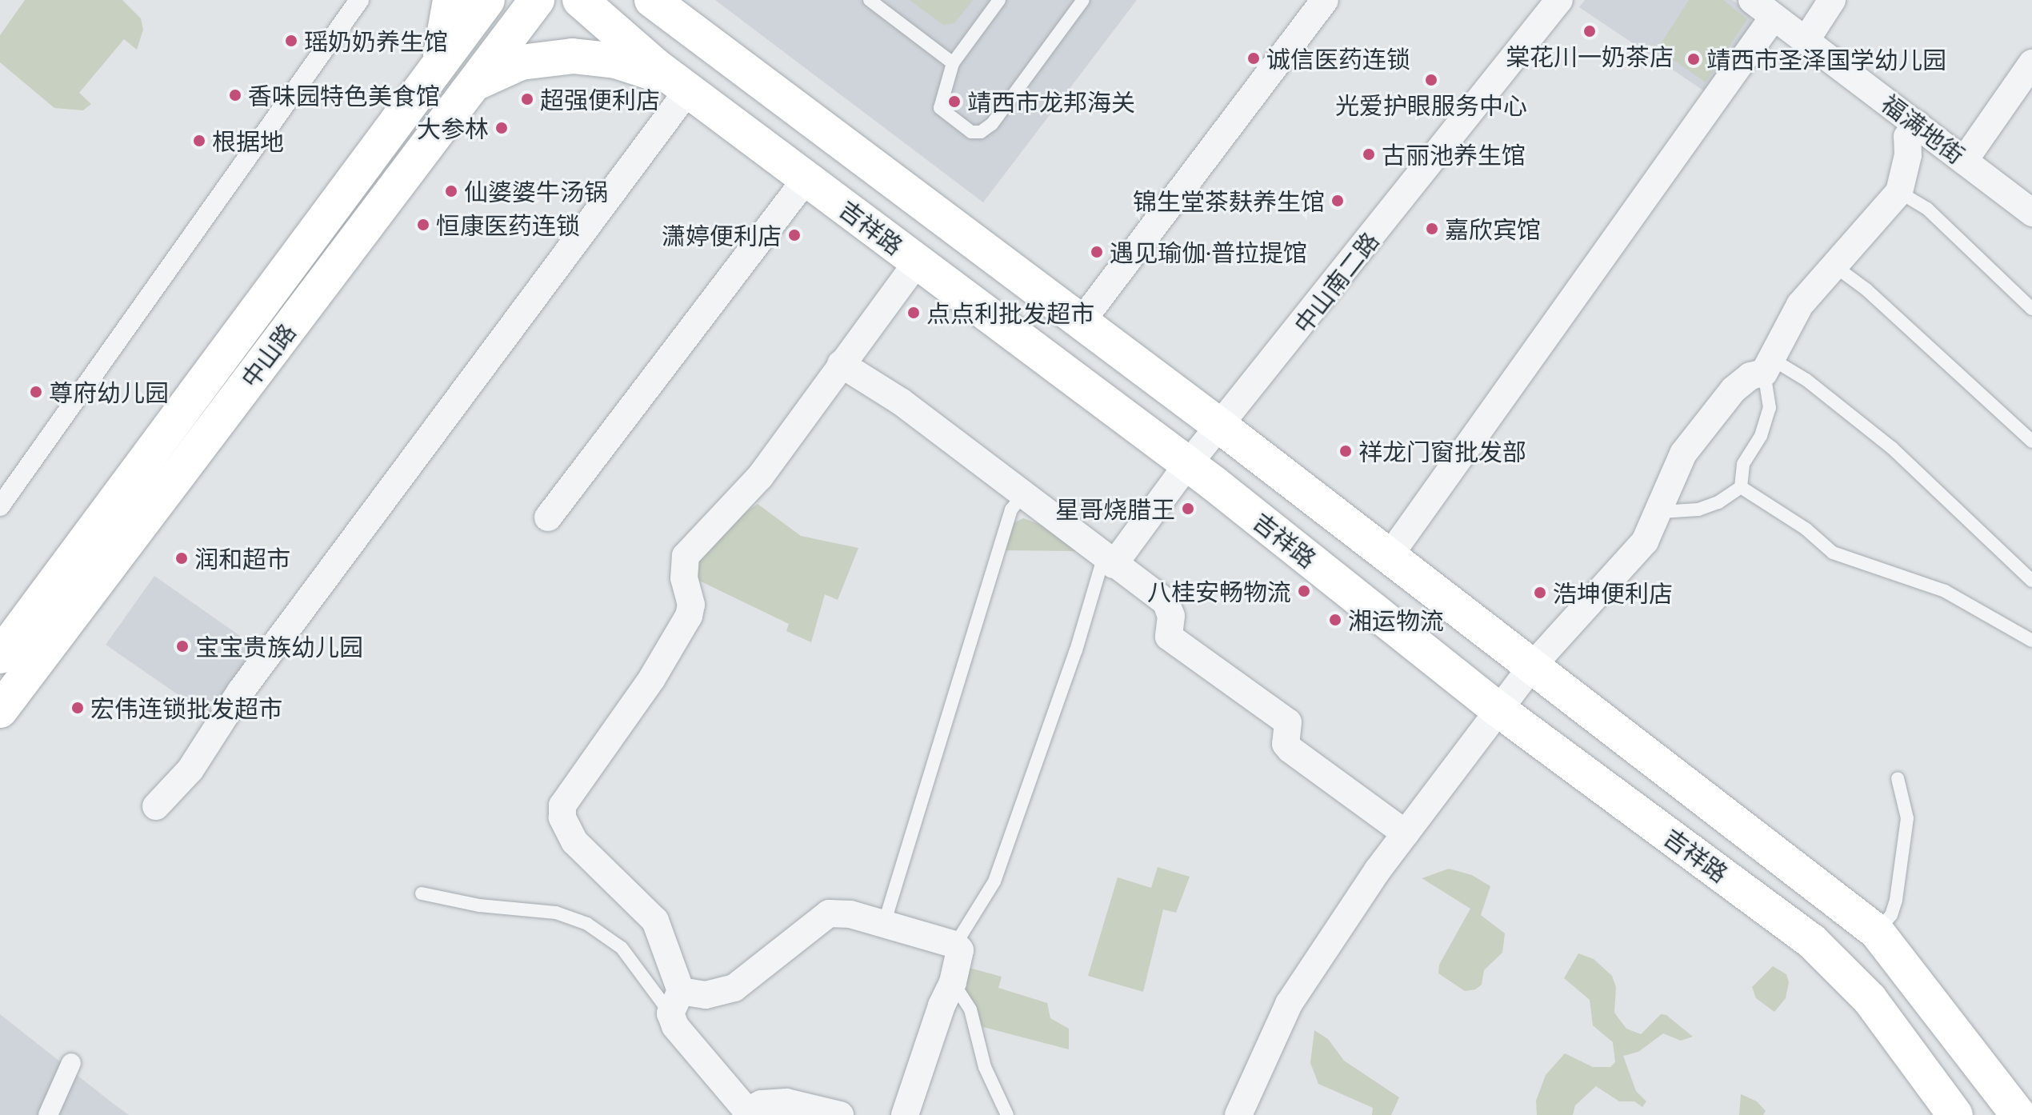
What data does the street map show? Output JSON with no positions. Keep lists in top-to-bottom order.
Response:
{
  "streets": {
    "main road": ["吉祥路", "中山路"],
    "street": ["福满地街", "中山南二路"]
  },
  "crossings": [
    ["吉祥路", "中山南二路"]
  ],
  "places": [
    "棠花川一奶茶店",
    "瑶奶奶养生馆",
    "诚信医药连锁",
    "靖西市圣泽国学幼儿园",
    "光爱护眼服务中心",
    "香味园特色美食馆",
    "超强便利店",
    "靖西市龙邦海关",
    "大参林",
    "根据地",
    "古丽池养生馆",
    "仙婆婆牛汤锅",
    "锦生堂茶麸养生馆",
    "恒康医药连锁",
    "嘉欣宾馆",
    "潇婷便利店",
    "遇见瑜伽·普拉提馆",
    "点点利批发超市",
    "尊府幼儿园",
    "祥龙门窗批发部",
    "星哥烧腊王",
    "润和超市",
    "八桂安畅物流",
    "浩坤便利店",
    "湘运物流",
    "宝宝贵族幼儿园",
    "宏伟连锁批发超市"
  ]
}
